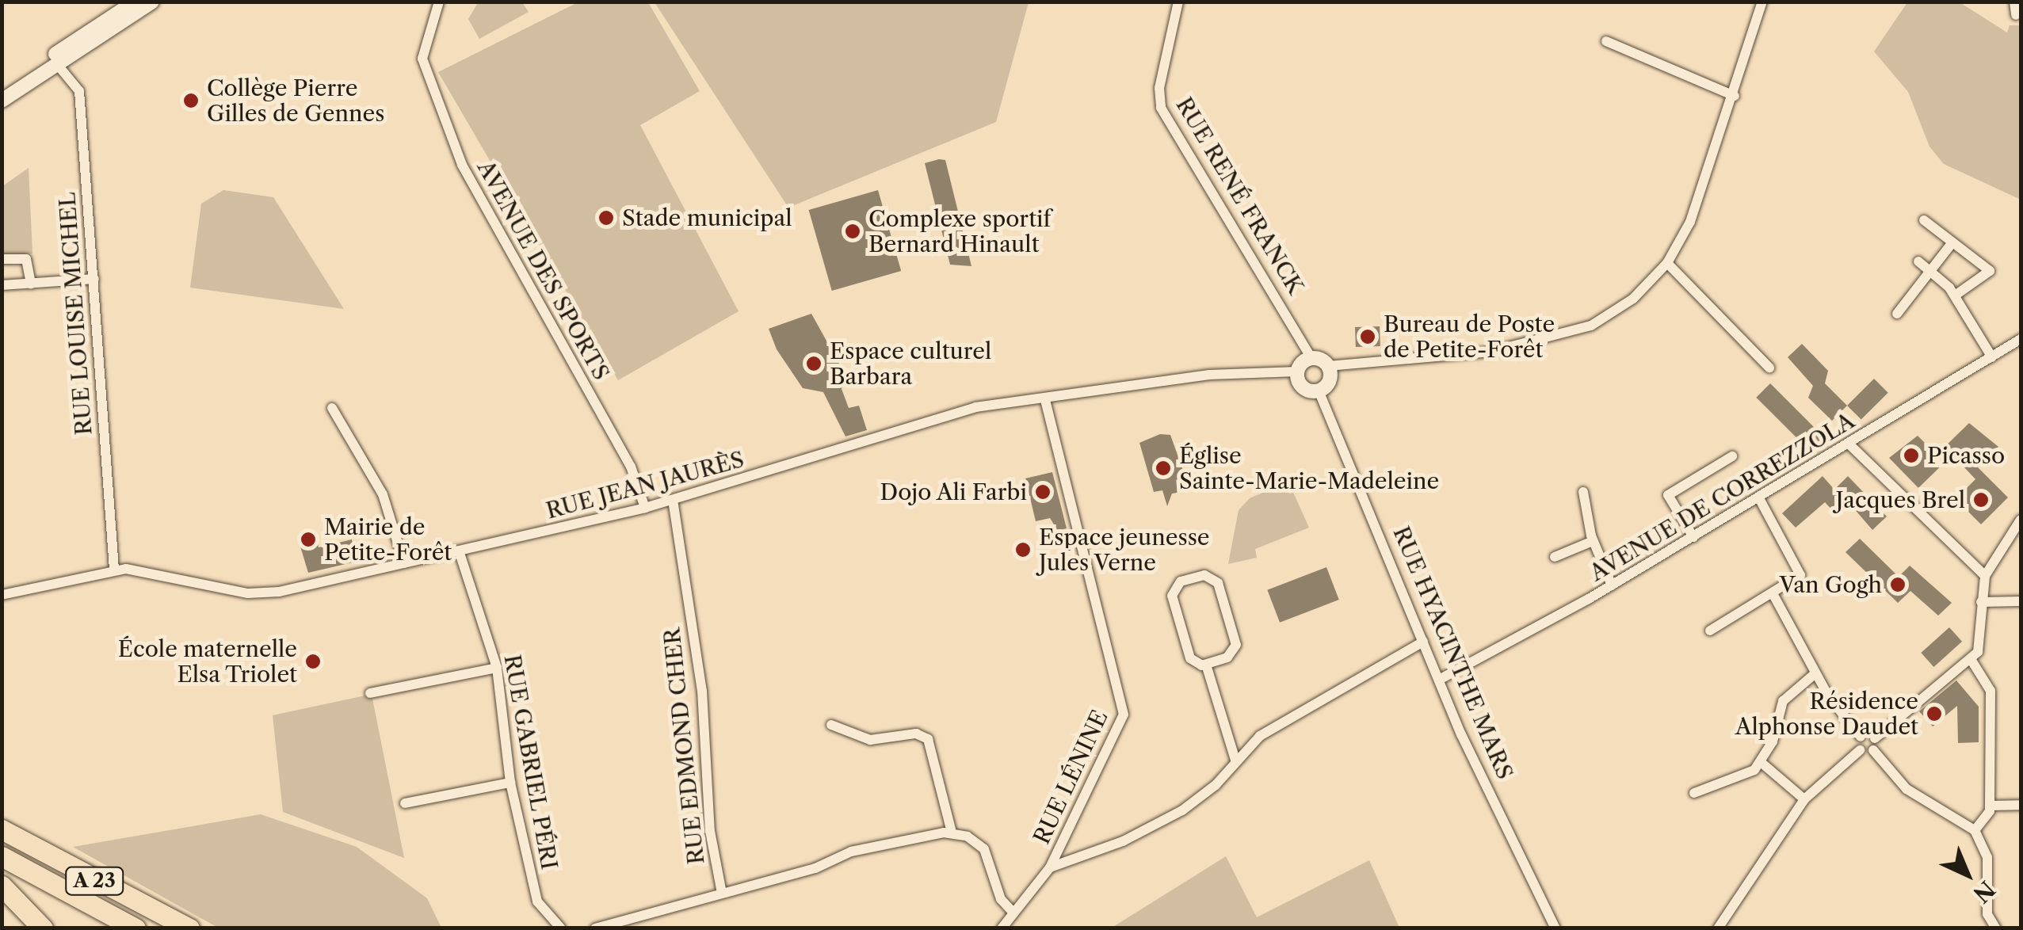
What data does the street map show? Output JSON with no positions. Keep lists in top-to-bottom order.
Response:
{
  "streets": {
    "highway": ["A 23"],
    "street": [
      "RUE RENÉ FRANCK",
      "AVENUE DES SPORTS",
      "RUE LOUISE MICHEL",
      "RUE JEAN JAURÈS",
      "AVENUE DE CORREZZOLA",
      "RUE HYACINTHE MARS",
      "RUE EDMOND CHER",
      "RUE GABRIEL PÉRI",
      "RUE LÉNINE"
    ]
  },
  "crossings": [
    ["RUE RENÉ FRANCK", "RUE JEAN JAURÈS"],
    ["RUE RENÉ FRANCK", "RUE HYACINTHE MARS"],
    ["AVENUE DES SPORTS", "RUE JEAN JAURÈS"],
    ["RUE LOUISE MICHEL", "RUE JEAN JAURÈS"],
    ["RUE JEAN JAURÈS", "RUE HYACINTHE MARS"],
    ["RUE JEAN JAURÈS", "RUE EDMOND CHER"],
    ["RUE JEAN JAURÈS", "RUE GABRIEL PÉRI"],
    ["RUE JEAN JAURÈS", "RUE LÉNINE"],
    ["AVENUE DE CORREZZOLA", "RUE HYACINTHE MARS"]
  ],
  "places": [
    "Collège Pierre Gilles de Gennes",
    "Stade municipal",
    "Complexe sportif Bernard Hinault",
    "Bureau de Poste de Petite-Forêt",
    "Espace culturel Barbara",
    "Picasso",
    "Église Sainte-Marie-Madeleine",
    "Dojo Ali Farbi",
    "Jacques Brel",
    "Mairie de Petite-Forêt",
    "Espace jeunesse Jules Verne",
    "Van Gogh",
    "École maternelle Elsa Triolet",
    "Résidence Alphonse Daudet"
  ],
  "north": "bottom right"
}
